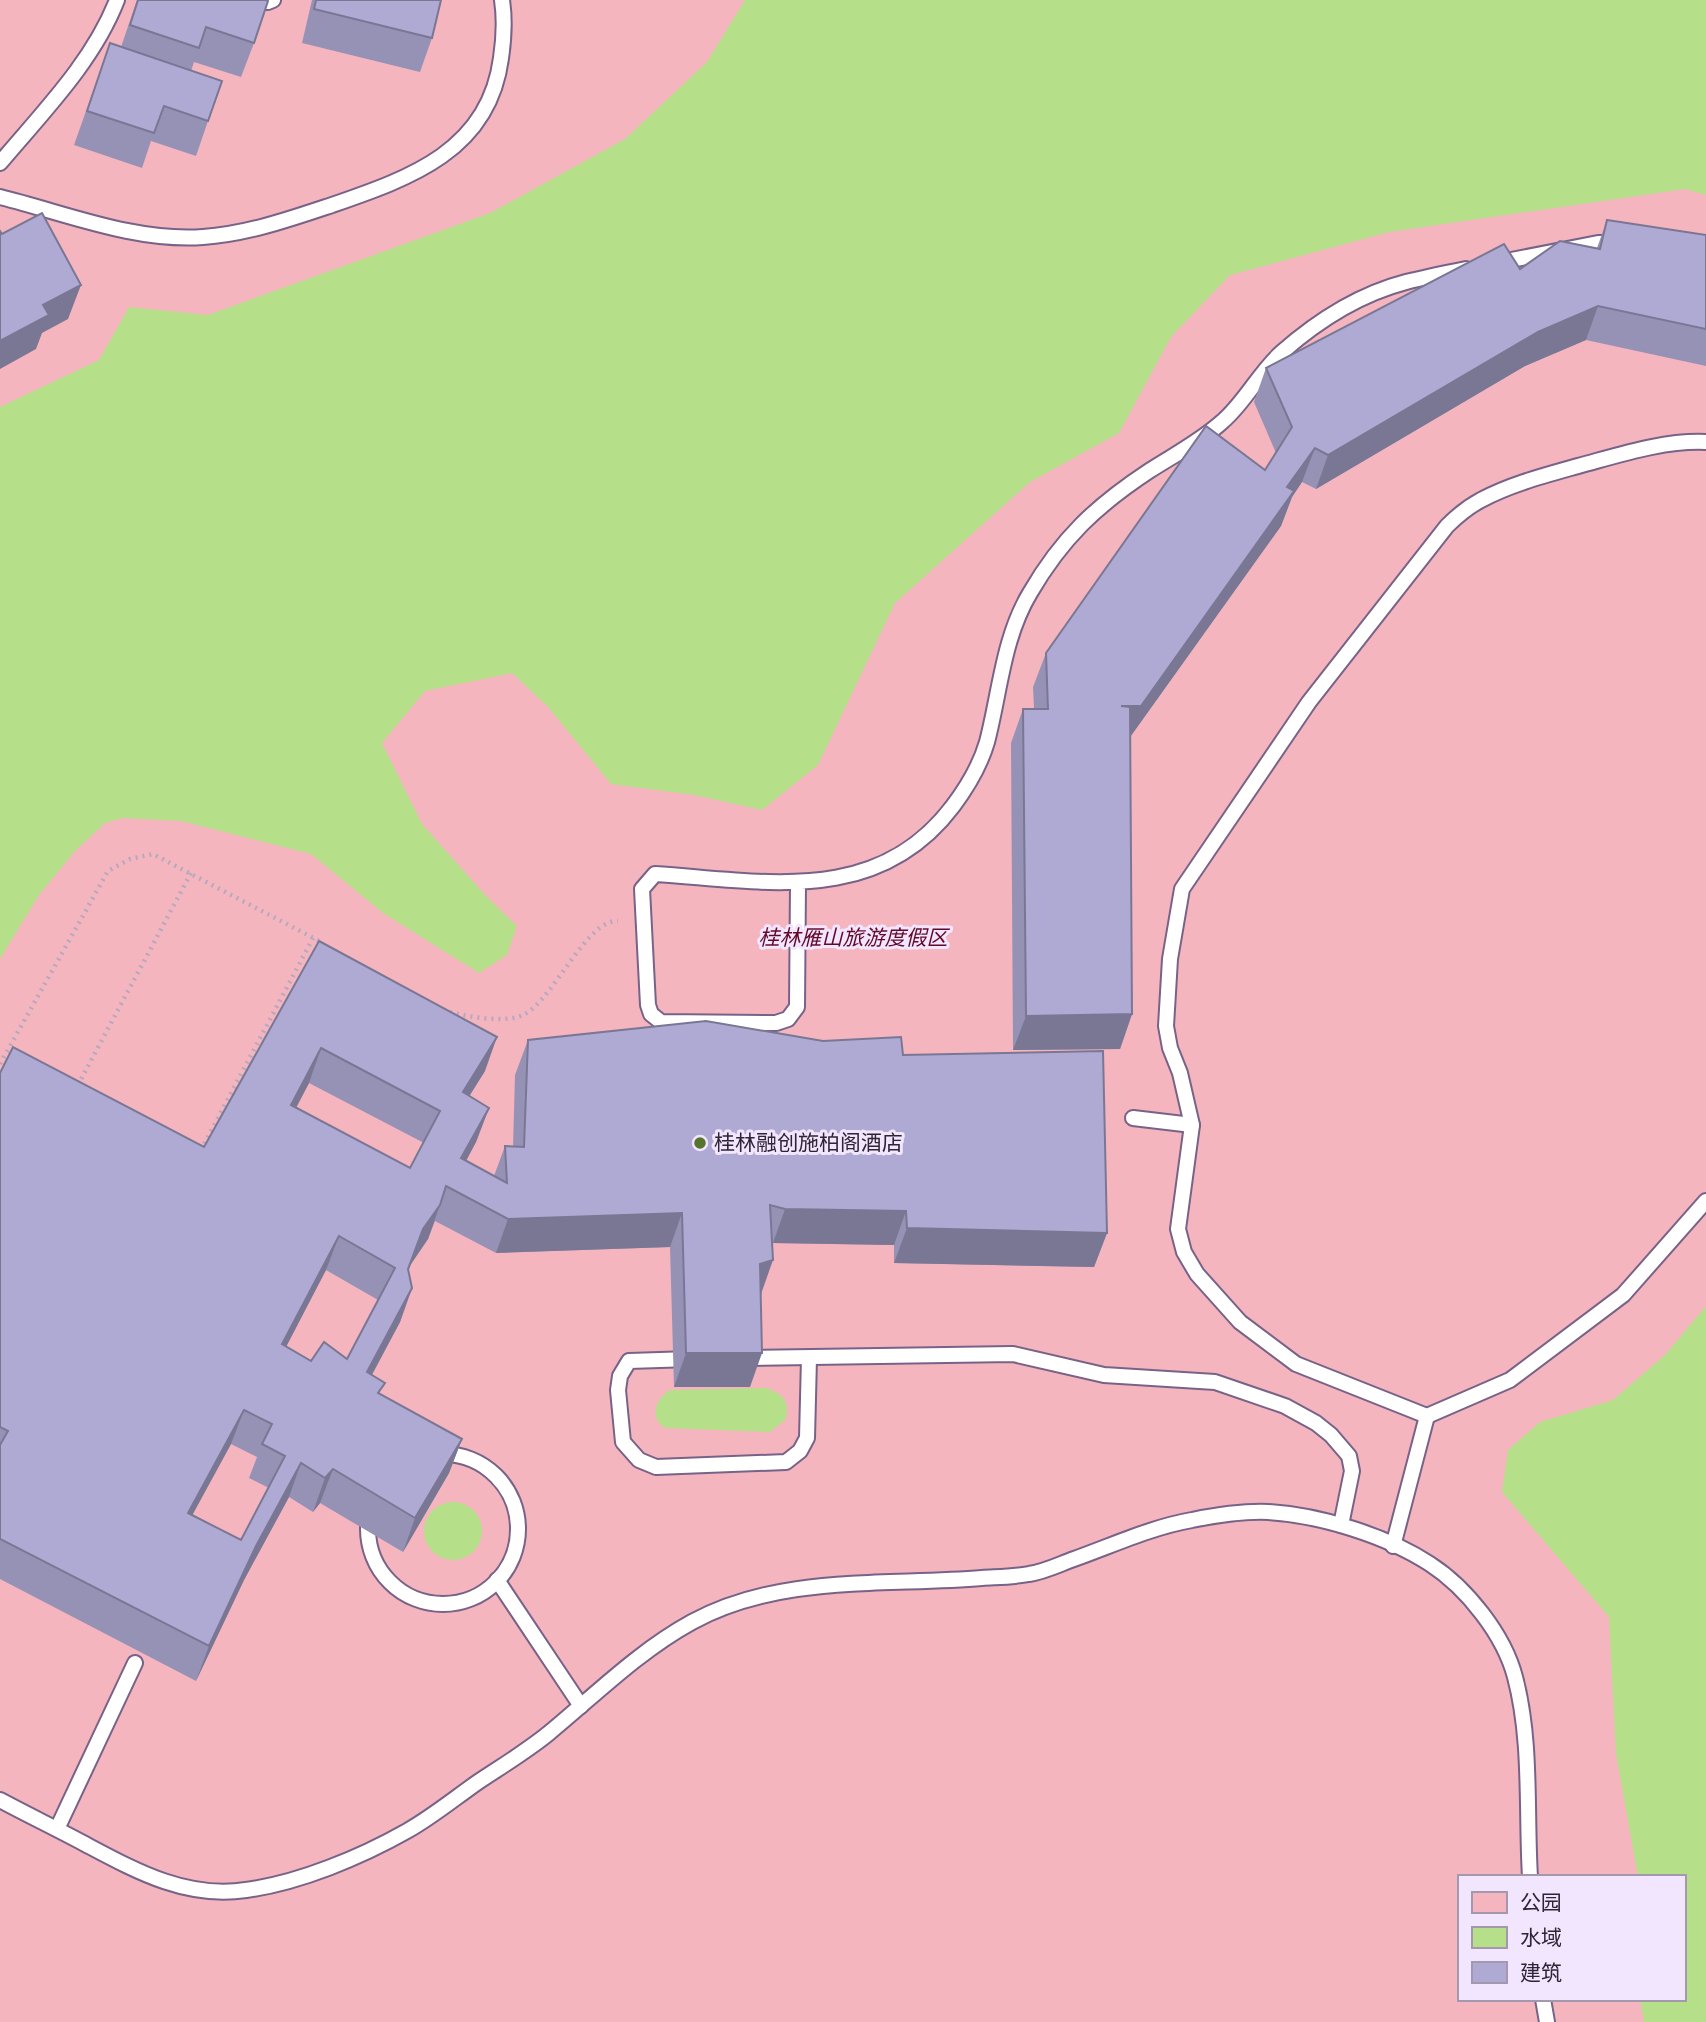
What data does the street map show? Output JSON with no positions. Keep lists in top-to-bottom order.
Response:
{
  "parks": ["桂林雁山旅游度假区"],
  "places": ["桂林融创施柏阁酒店"],
  "legend": ["公园", "水域", "建筑"]
}
